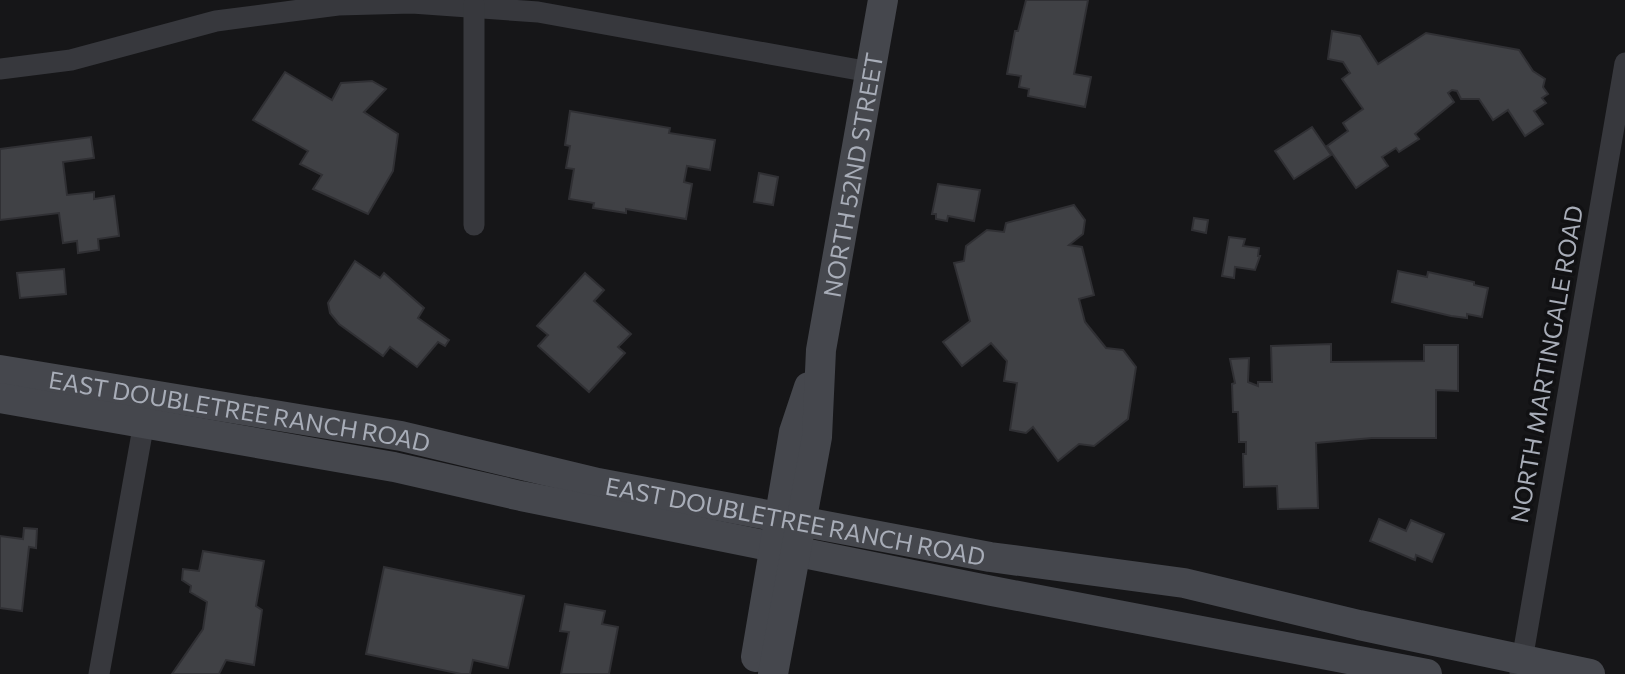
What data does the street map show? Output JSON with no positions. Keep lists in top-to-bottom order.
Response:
{
  "streets": {
    "main road": ["NORTH 52ND STREET", "EAST DOUBLETREE RANCH ROAD"],
    "street": ["NORTH MARTINGALE ROAD"]
  },
  "crossings": [
    ["NORTH 52ND STREET", "EAST DOUBLETREE RANCH ROAD"],
    ["NORTH MARTINGALE ROAD", "EAST DOUBLETREE RANCH ROAD"]
  ]
}
